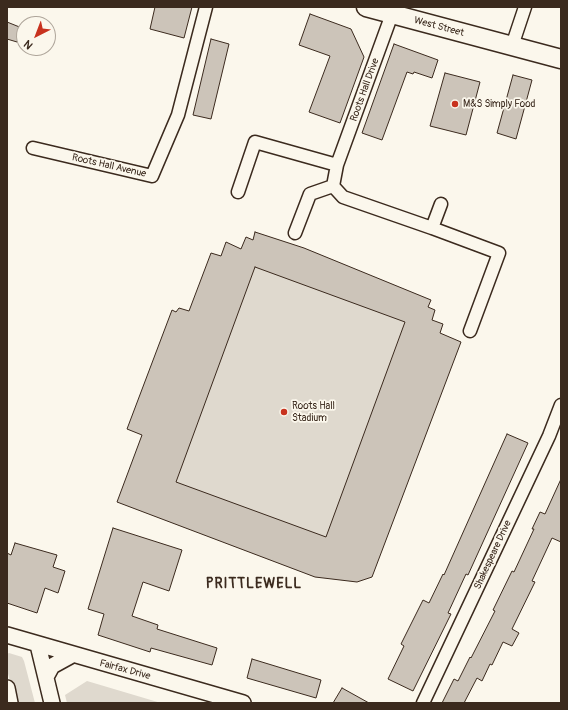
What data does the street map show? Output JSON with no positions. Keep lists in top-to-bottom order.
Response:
{
  "streets": {
    "main road": ["West Street"],
    "street": [
      "Roots Hall Drive",
      "Roots Hall Avenue",
      "Shakespeare Drive",
      "Fairfax Drive"
    ]
  },
  "crossings": [
    ["West Street", "Roots Hall Drive"]
  ],
  "districts": ["PRITTLEWELL"],
  "places": ["M&S Simply Food", "Roots Hall Stadium"],
  "north": "bottom left"
}
